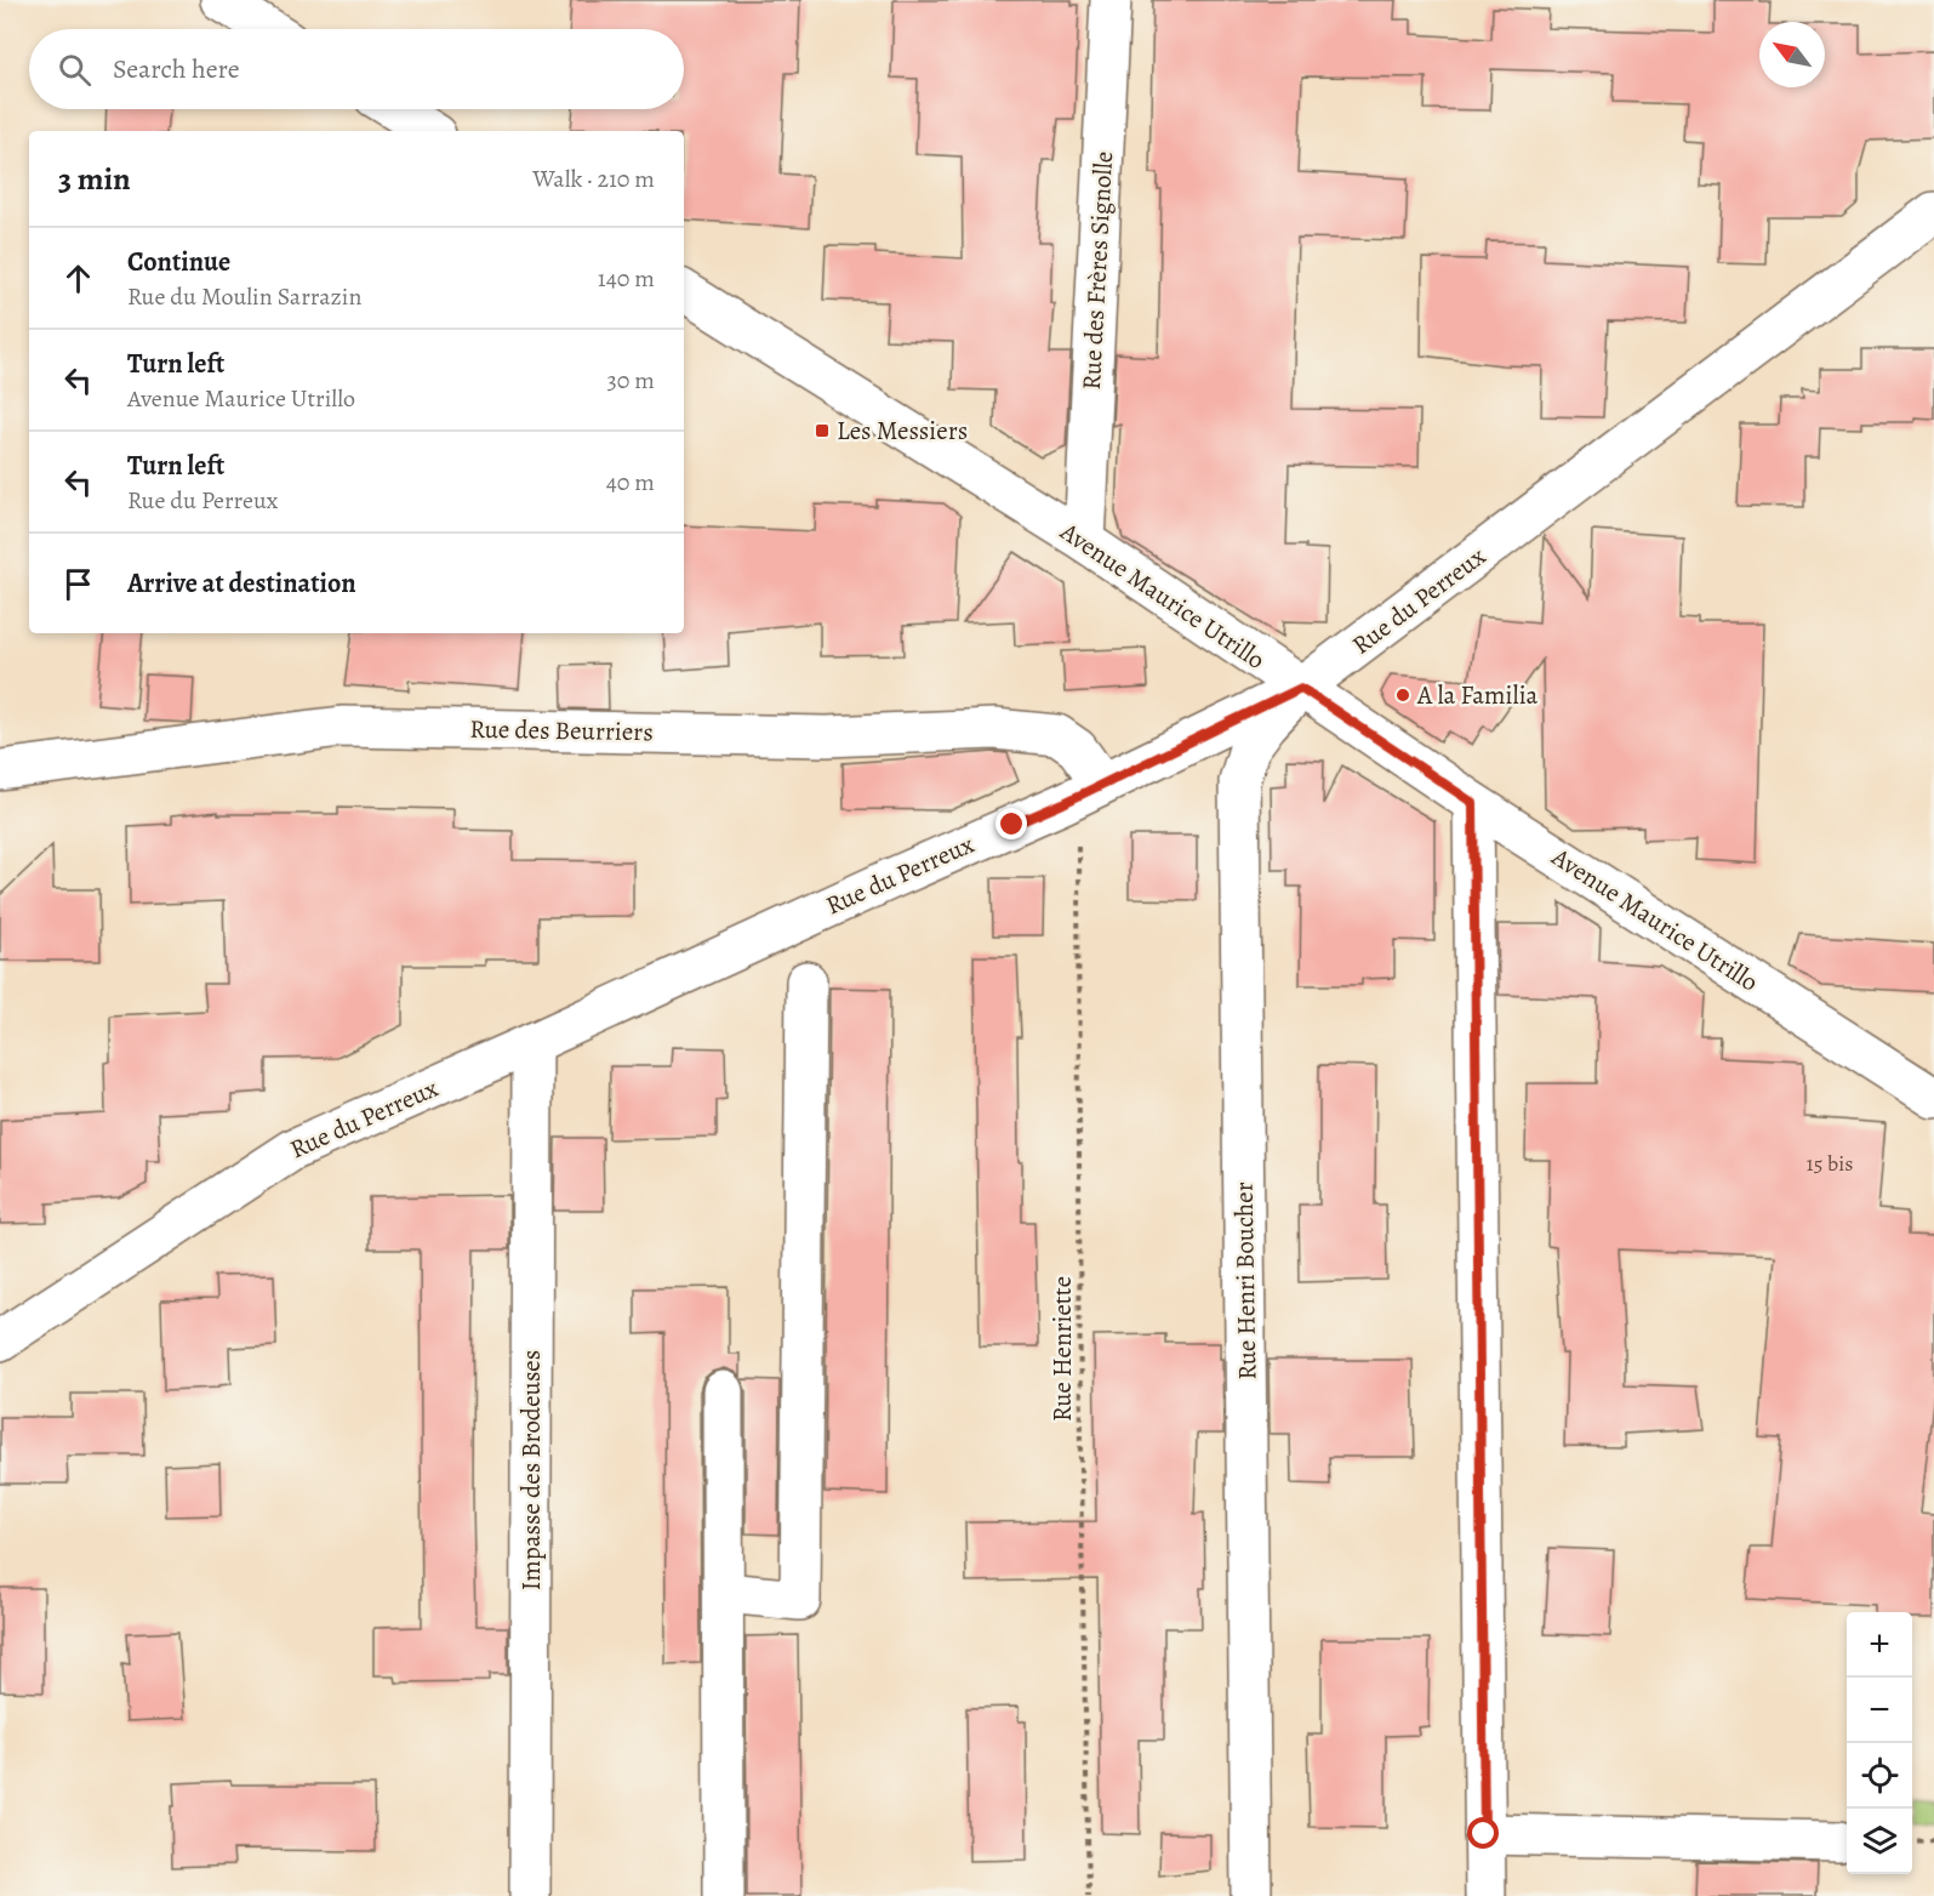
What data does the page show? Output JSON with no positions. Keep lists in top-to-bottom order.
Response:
{
  "streets": {
    "street": [
      "Rue des Frères Signolle",
      "Avenue Maurice Utrillo",
      "Rue du Perreux",
      "Rue des Beurriers",
      "Rue Henri Boucher",
      "Impasse des Brodeuses"
    ],
    "path": ["Rue Henriette"]
  },
  "crossings": [
    ["Rue des Frères Signolle", "Avenue Maurice Utrillo"],
    ["Avenue Maurice Utrillo", "Rue du Perreux"],
    ["Avenue Maurice Utrillo", "Rue Henri Boucher"],
    ["Rue du Perreux", "Rue des Beurriers"],
    ["Rue du Perreux", "Rue Henri Boucher"],
    ["Rue du Perreux", "Rue Henriette"],
    ["Rue du Perreux", "Impasse des Brodeuses"]
  ],
  "places": {
    "transit": ["Les Messiers"],
    "other": ["A la Familia"]
  },
  "house_numbers": ["15 bis"],
  "north": "top left",
  "page": {
    "search": "Search here",
    "heading": ["3 min", "Walk · 210 m"],
    "list": [
      ["Continue", "Rue du Moulin Sarrazin", "140 m"],
      ["Turn left", "Avenue Maurice Utrillo", "30 m"],
      ["Turn left", "Rue du Perreux", "40 m"],
      "Arrive at destination"
    ],
    "map_buttons": ["+", "−"]
  }
}
